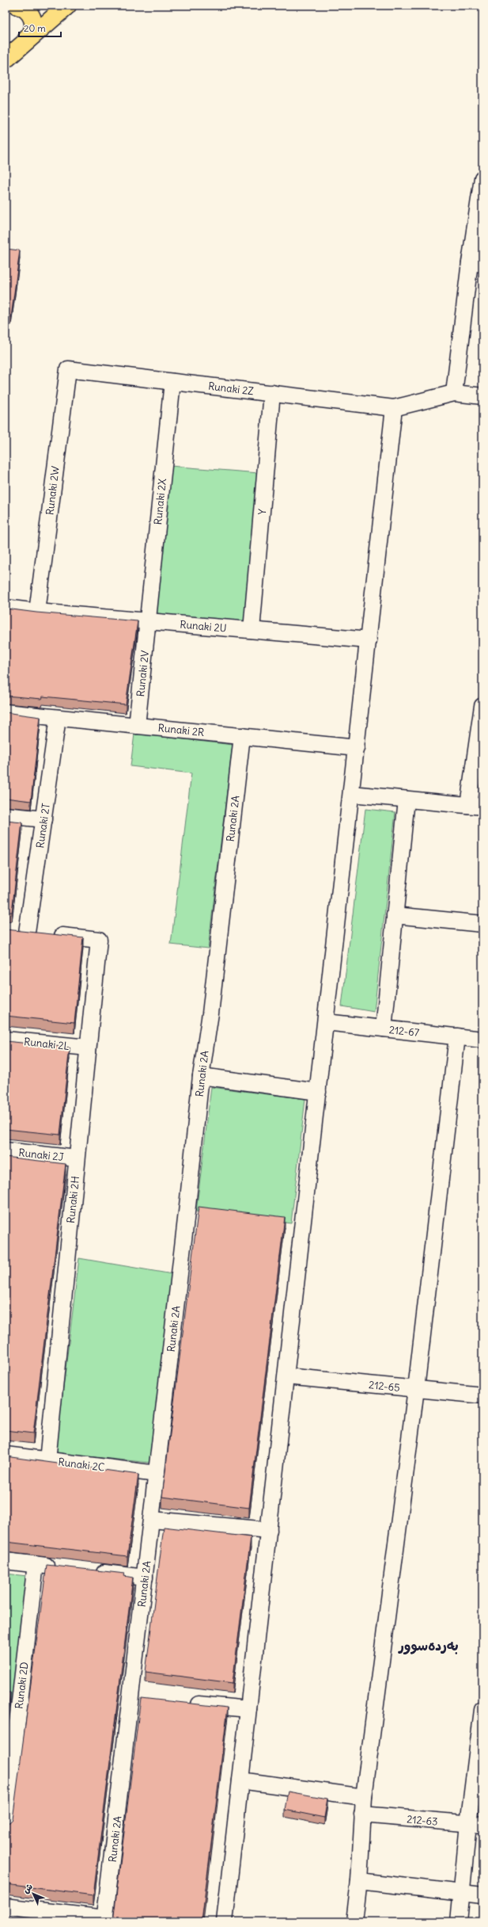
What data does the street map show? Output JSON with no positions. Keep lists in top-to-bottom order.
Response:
{
  "streets": {
    "street": [
      "Runaki 2Z",
      "Runaki 2W",
      "Runaki 2X",
      "Y",
      "Runaki 2U",
      "Runaki 2V",
      "Runaki 2R",
      "Runaki 2A",
      "Runaki 2T",
      "212-67",
      "Runaki 2L",
      "Runaki 2J",
      "Runaki 2H",
      "212-65",
      "Runaki 2C",
      "Runaki 2D",
      "212-63"
    ]
  },
  "crossings": [
    ["Runaki 2Z", "Runaki 2W"],
    ["Runaki 2Z", "Runaki 2X"],
    ["Runaki 2Z", "Y"],
    ["Runaki 2W", "Runaki 2U"],
    ["Runaki 2X", "Runaki 2U"],
    ["Runaki 2X", "Runaki 2V"],
    ["Y", "Runaki 2U"],
    ["Runaki 2U", "Runaki 2V"],
    ["Runaki 2V", "Runaki 2R"],
    ["Runaki 2R", "Runaki 2A"],
    ["Runaki 2R", "Runaki 2T"],
    ["Runaki 2A", "Runaki 2C"],
    ["Runaki 2T", "Runaki 2H"],
    ["Runaki 2L", "Runaki 2H"],
    ["Runaki 2J", "Runaki 2H"],
    ["Runaki 2H", "Runaki 2C"]
  ],
  "districts": ["بەردەسوور"],
  "scale_bar": "20 m",
  "north": "top left"
}
